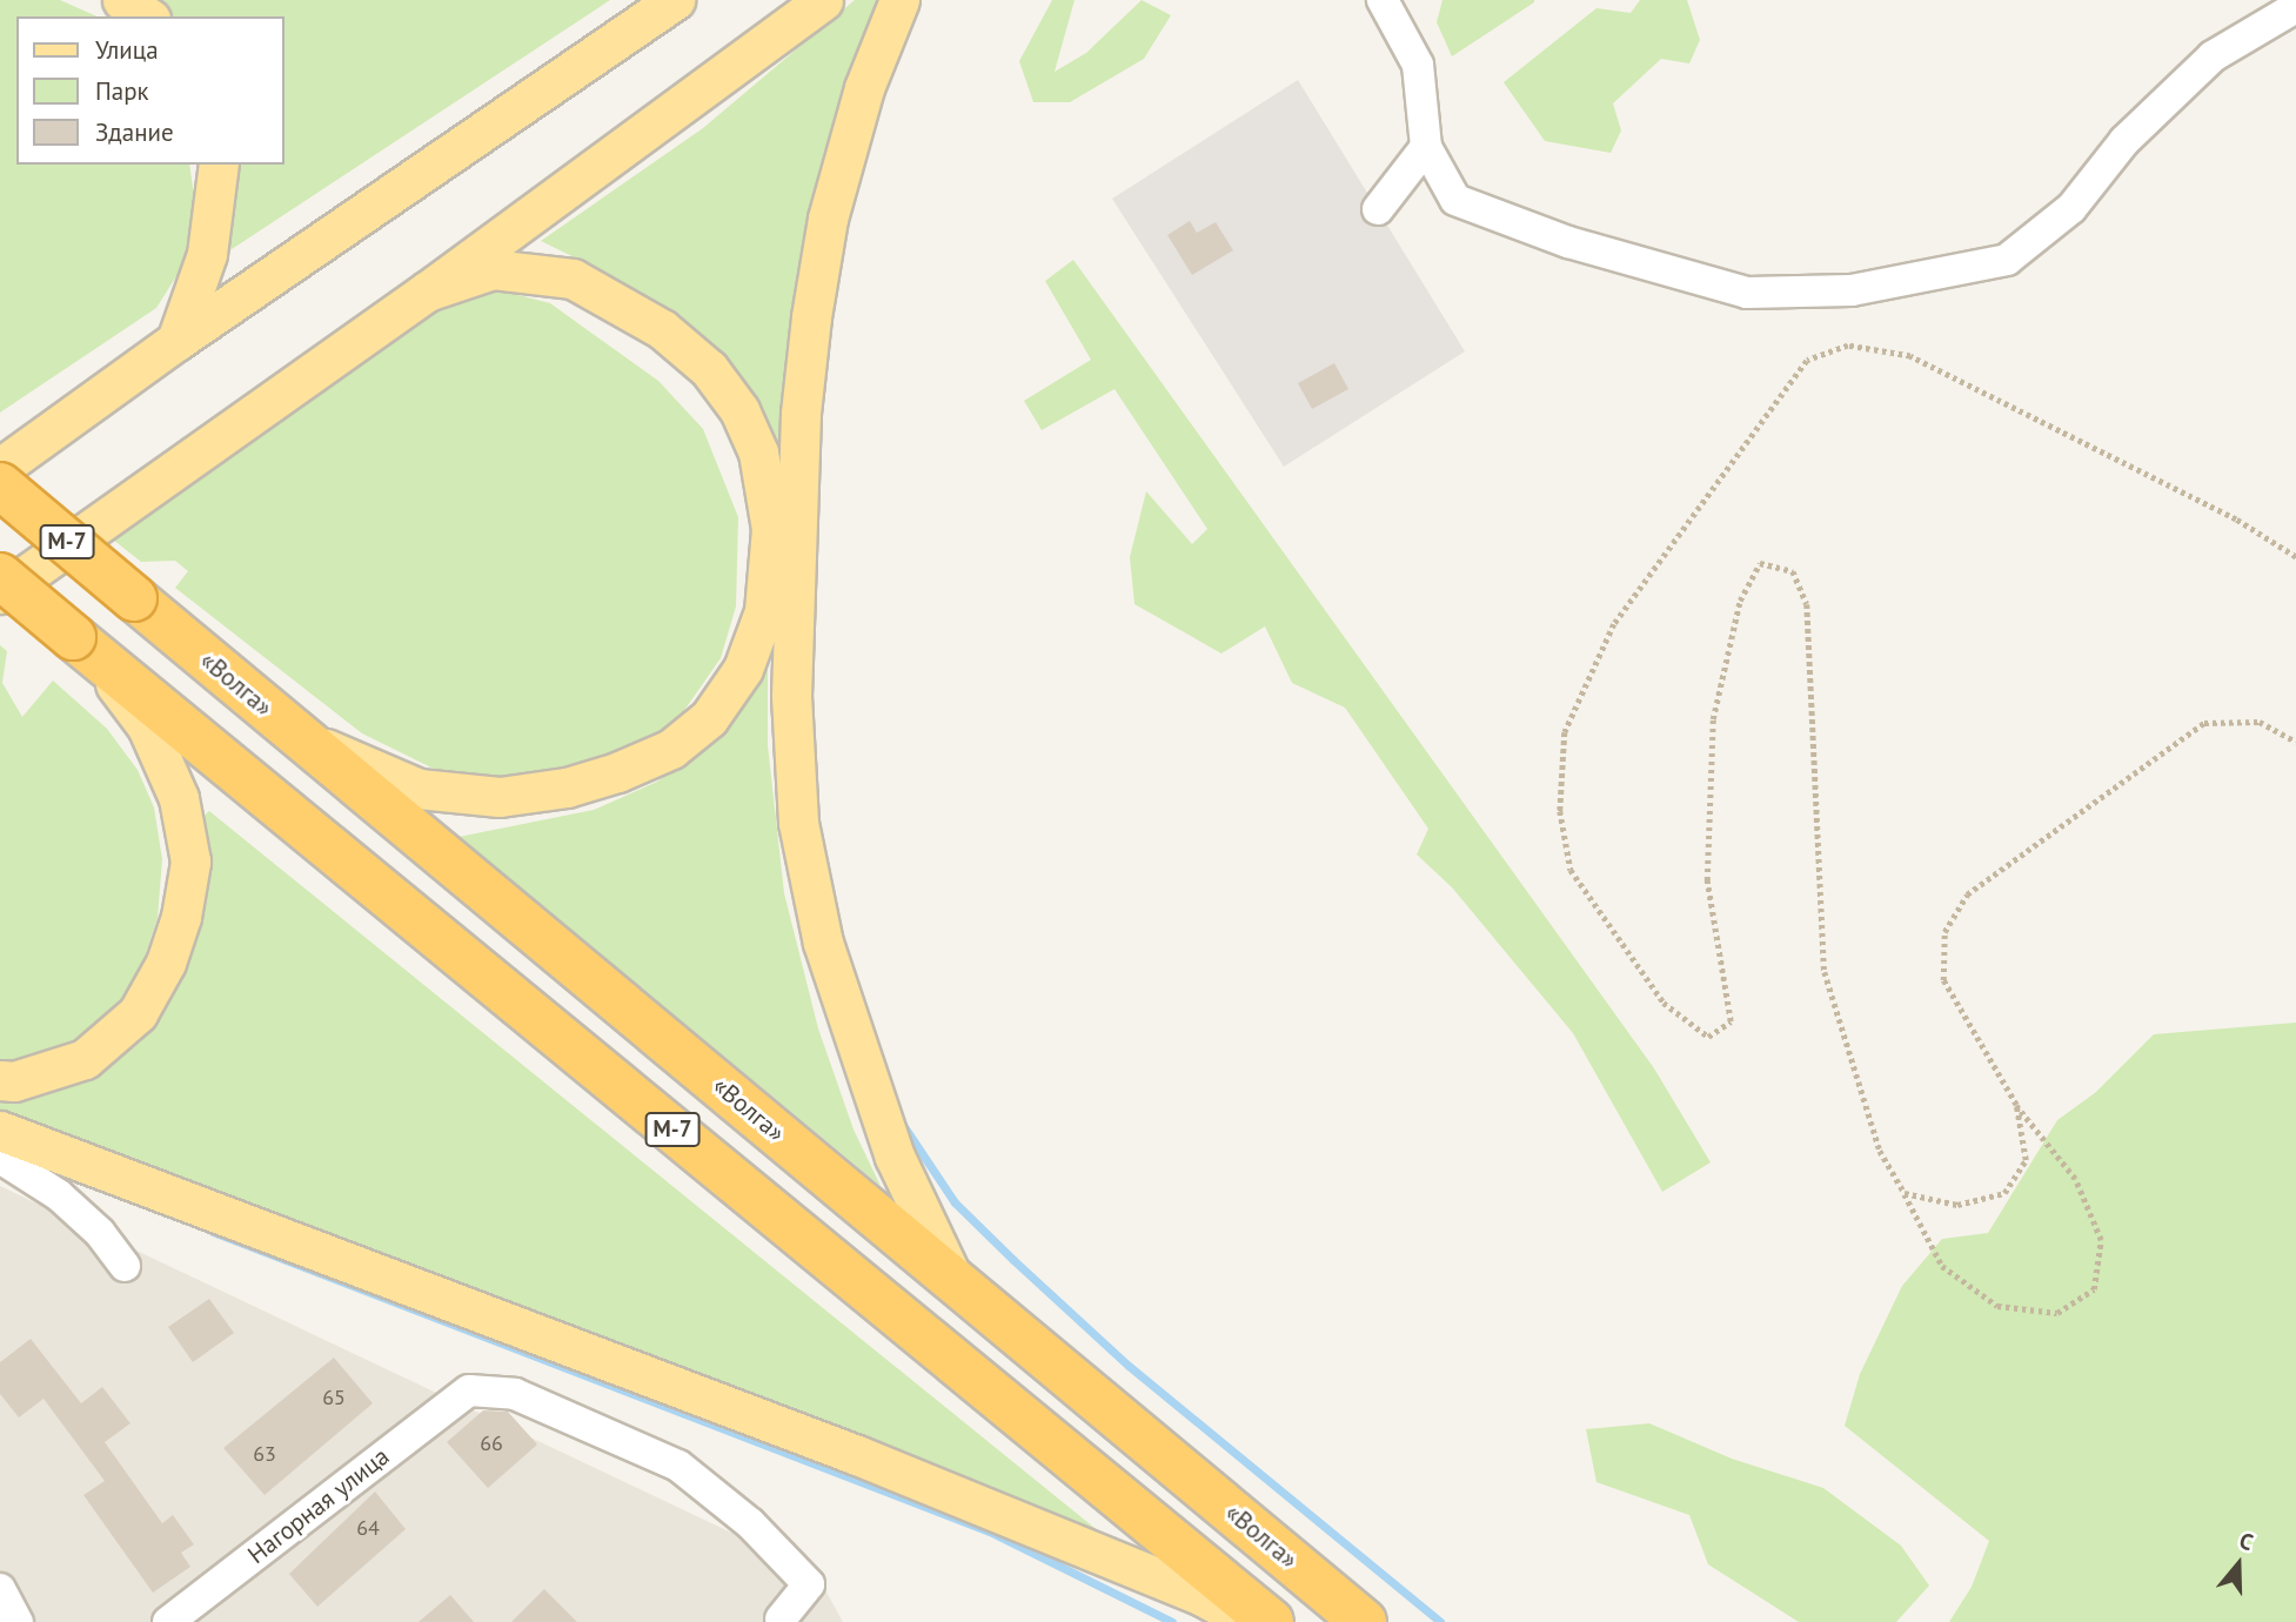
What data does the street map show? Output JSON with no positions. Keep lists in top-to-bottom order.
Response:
{
  "streets": {
    "highway": ["М-7", "«Волга»"],
    "street": ["Нагорная улица"]
  },
  "house_numbers": [
    "65",
    "66",
    "63",
    "64"
  ],
  "legend": ["Улица", "Парк", "Здание"],
  "north": "top"
}
